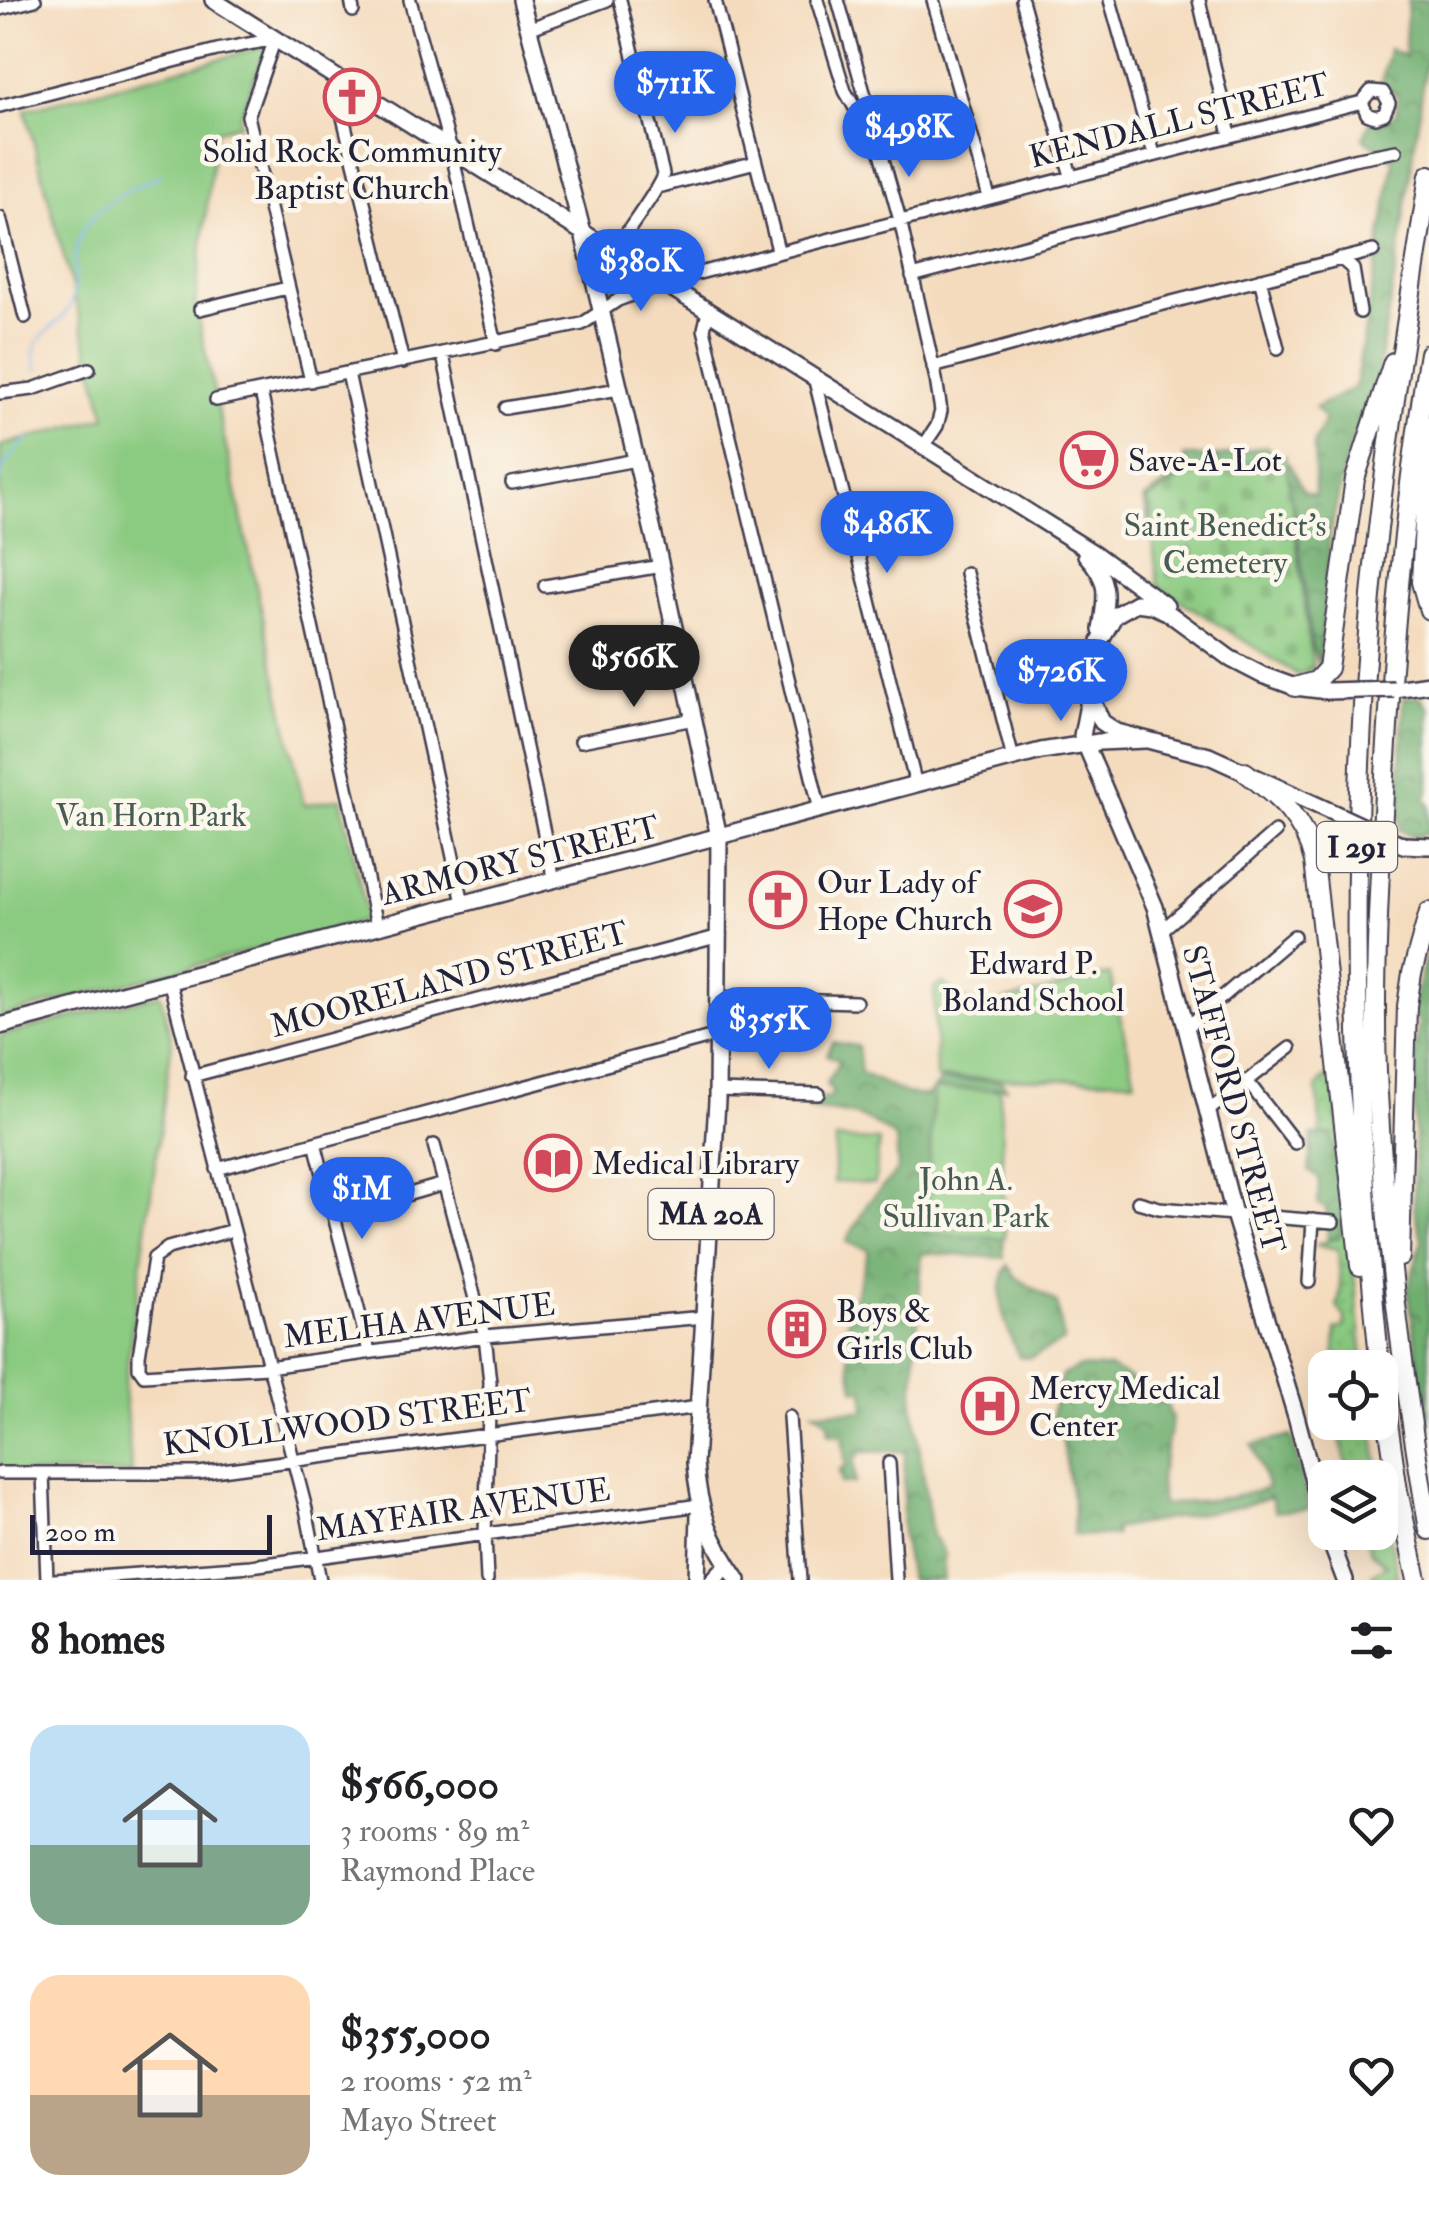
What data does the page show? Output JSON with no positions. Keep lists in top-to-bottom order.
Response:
{
  "streets": {
    "highway": ["I 291"],
    "main road": ["ARMORY STREET", "STAFFORD STREET", "MA 20A"],
    "street": [
      "KENDALL STREET",
      "MOORELAND STREET",
      "MELHA AVENUE",
      "KNOLLWOOD STREET",
      "MAYFAIR AVENUE"
    ]
  },
  "crossings": [
    ["KENDALL STREET", "MA 20A"],
    ["ARMORY STREET", "STAFFORD STREET"],
    ["ARMORY STREET", "MA 20A"],
    ["MOORELAND STREET", "MA 20A"],
    ["MA 20A", "MELHA AVENUE"],
    ["MA 20A", "KNOLLWOOD STREET"],
    ["MA 20A", "MAYFAIR AVENUE"]
  ],
  "parks": ["Saint Benedict's Cemetery", "Van Horn Park", "John A. Sullivan Park"],
  "places": {
    "church": ["Solid Rock Community Baptist Church", "Our Lady of Hope Church"],
    "supermarket": ["Save-A-Lot"],
    "school or university": ["Edward P. Boland School"],
    "library": ["Medical Library"],
    "building": ["Boys & Girls Club"],
    "hospital": ["Mercy Medical Center"]
  },
  "scale_bar": "200 m",
  "page": {
    "price": [
      "$711K",
      "$498K",
      "$380K",
      "$486K",
      "$566K",
      "$726K",
      "$355K",
      "$1M"
    ],
    "scale": "200 m",
    "heading": "8 homes",
    "list": [
      {
        "name": "$566,000",
        "note": "3 rooms · 89 m² · Raymond Place"
      },
      {
        "name": "$355,000",
        "note": "2 rooms · 52 m² · Mayo Street"
      }
    ]
  }
}
